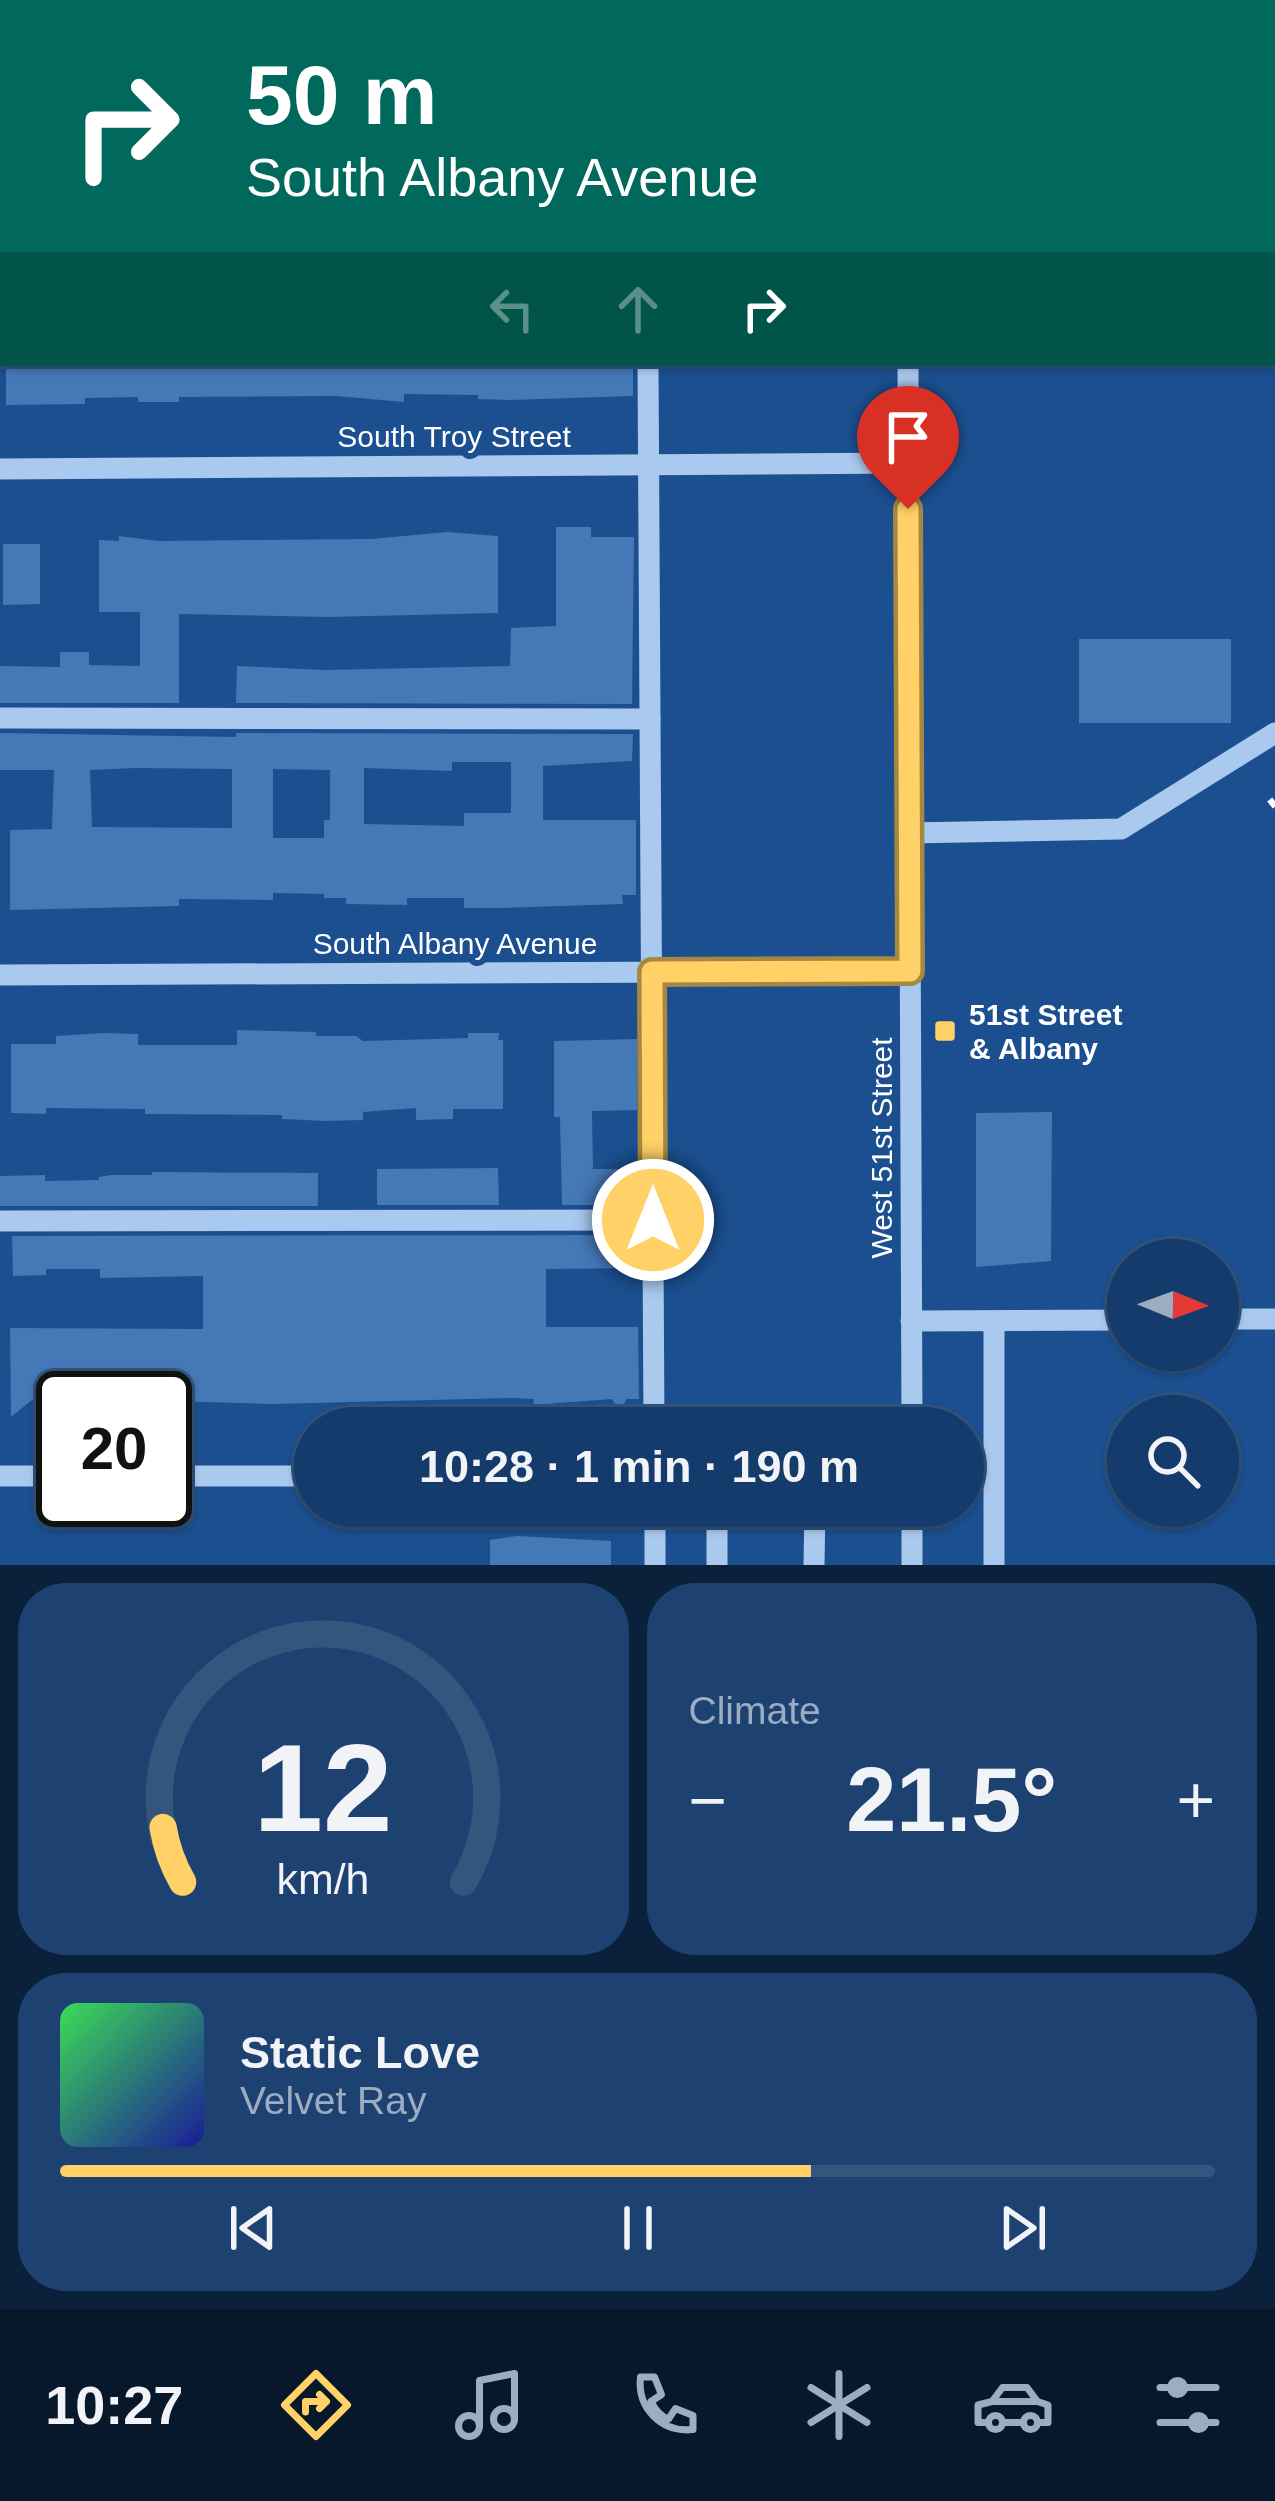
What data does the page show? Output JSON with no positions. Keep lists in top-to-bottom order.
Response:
{
  "streets": {
    "street": ["South Troy Street", "South Albany Avenue", "West 51st Street"]
  },
  "crossings": [
    ["South Troy Street", "West 51st Street"],
    ["South Albany Avenue", "West 51st Street"]
  ],
  "places": {
    "transit": ["51st Street & Albany"]
  },
  "north": "right",
  "page": {
    "turn": ["50 m", "South Albany Avenue"],
    "limit": "20",
    "trip": "10:28 · 1 min · 190 m",
    "tile": "Climate",
    "heat": ["−", "21.5°", "+"],
    "song": ["Static Love", "Velvet Ray"],
    "tabs": "10:27",
    "gauge": ["12", "km/h"]
  }
}
